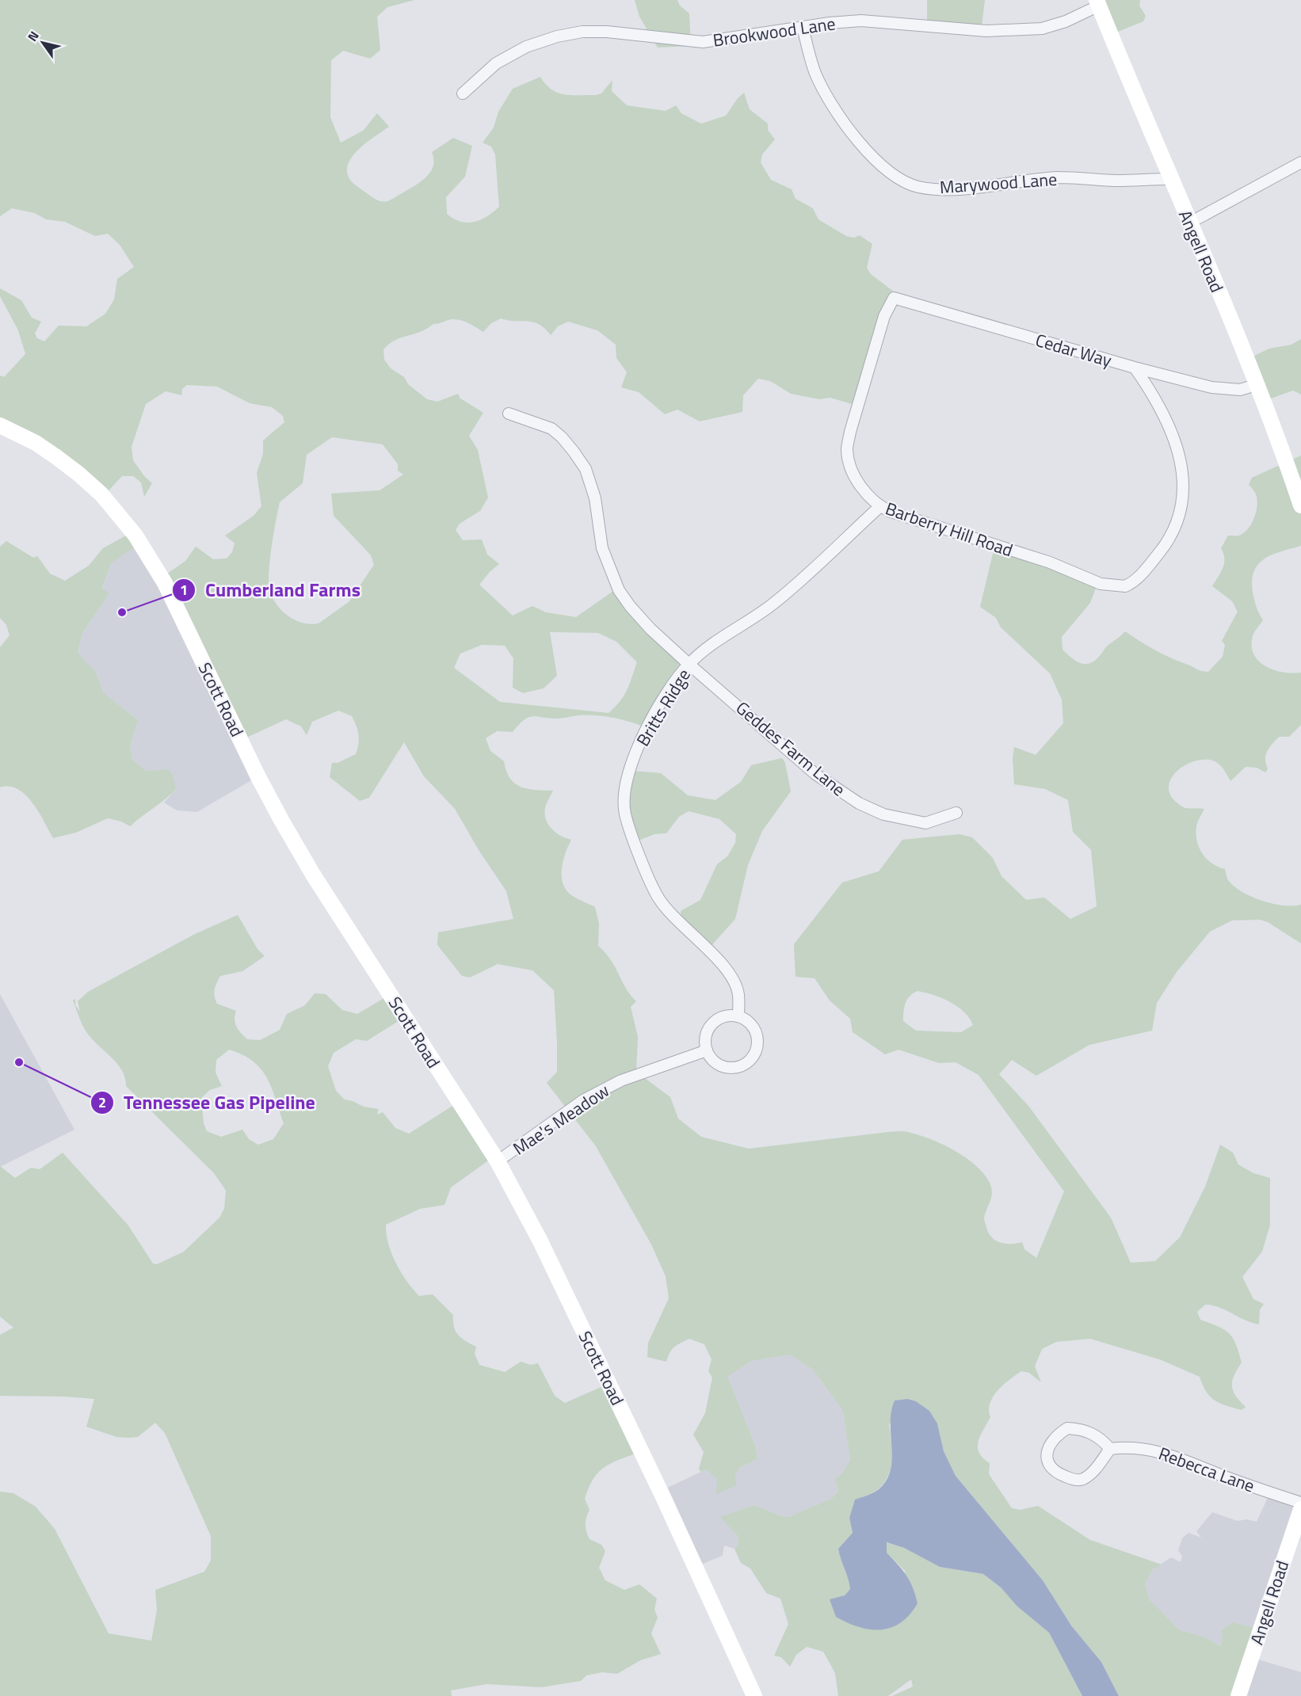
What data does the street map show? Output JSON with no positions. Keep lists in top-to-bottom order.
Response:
{
  "streets": {
    "street": [
      "Brookwood Lane",
      "Marywood Lane",
      "Angell Road",
      "Cedar Way",
      "Barberry Hill Road",
      "Scott Road",
      "Britts Ridge",
      "Geddes Farm Lane",
      "Mae's Meadow",
      "Rebecca Lane"
    ]
  },
  "crossings": [
    ["Brookwood Lane", "Marywood Lane"],
    ["Brookwood Lane", "Angell Road"],
    ["Marywood Lane", "Angell Road"],
    ["Angell Road", "Cedar Way"],
    ["Cedar Way", "Barberry Hill Road"],
    ["Barberry Hill Road", "Britts Ridge"],
    ["Scott Road", "Mae's Meadow"],
    ["Britts Ridge", "Geddes Farm Lane"],
    ["Britts Ridge", "Mae's Meadow"]
  ],
  "places": ["Cumberland Farms", "Tennessee Gas Pipeline"],
  "north": "top left"
}
